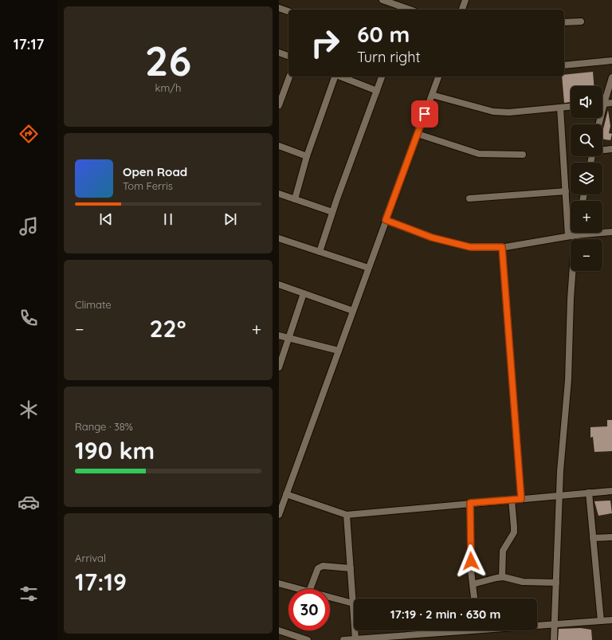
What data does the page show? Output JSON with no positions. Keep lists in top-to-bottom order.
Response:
{
  "page": {
    "tabs": "17:17",
    "tile": [
      ["26", "km/h"],
      "Climate",
      ["Range · 38%", "190 km"],
      ["Arrival", "17:19"]
    ],
    "turn": ["60 m", "Turn right"],
    "map_buttons": ["+", "−"],
    "song": ["Open Road", "Tom Ferris"],
    "heat": ["−", "22°", "+"],
    "limit": "30",
    "trip": "17:19 · 2 min · 630 m"
  }
}
